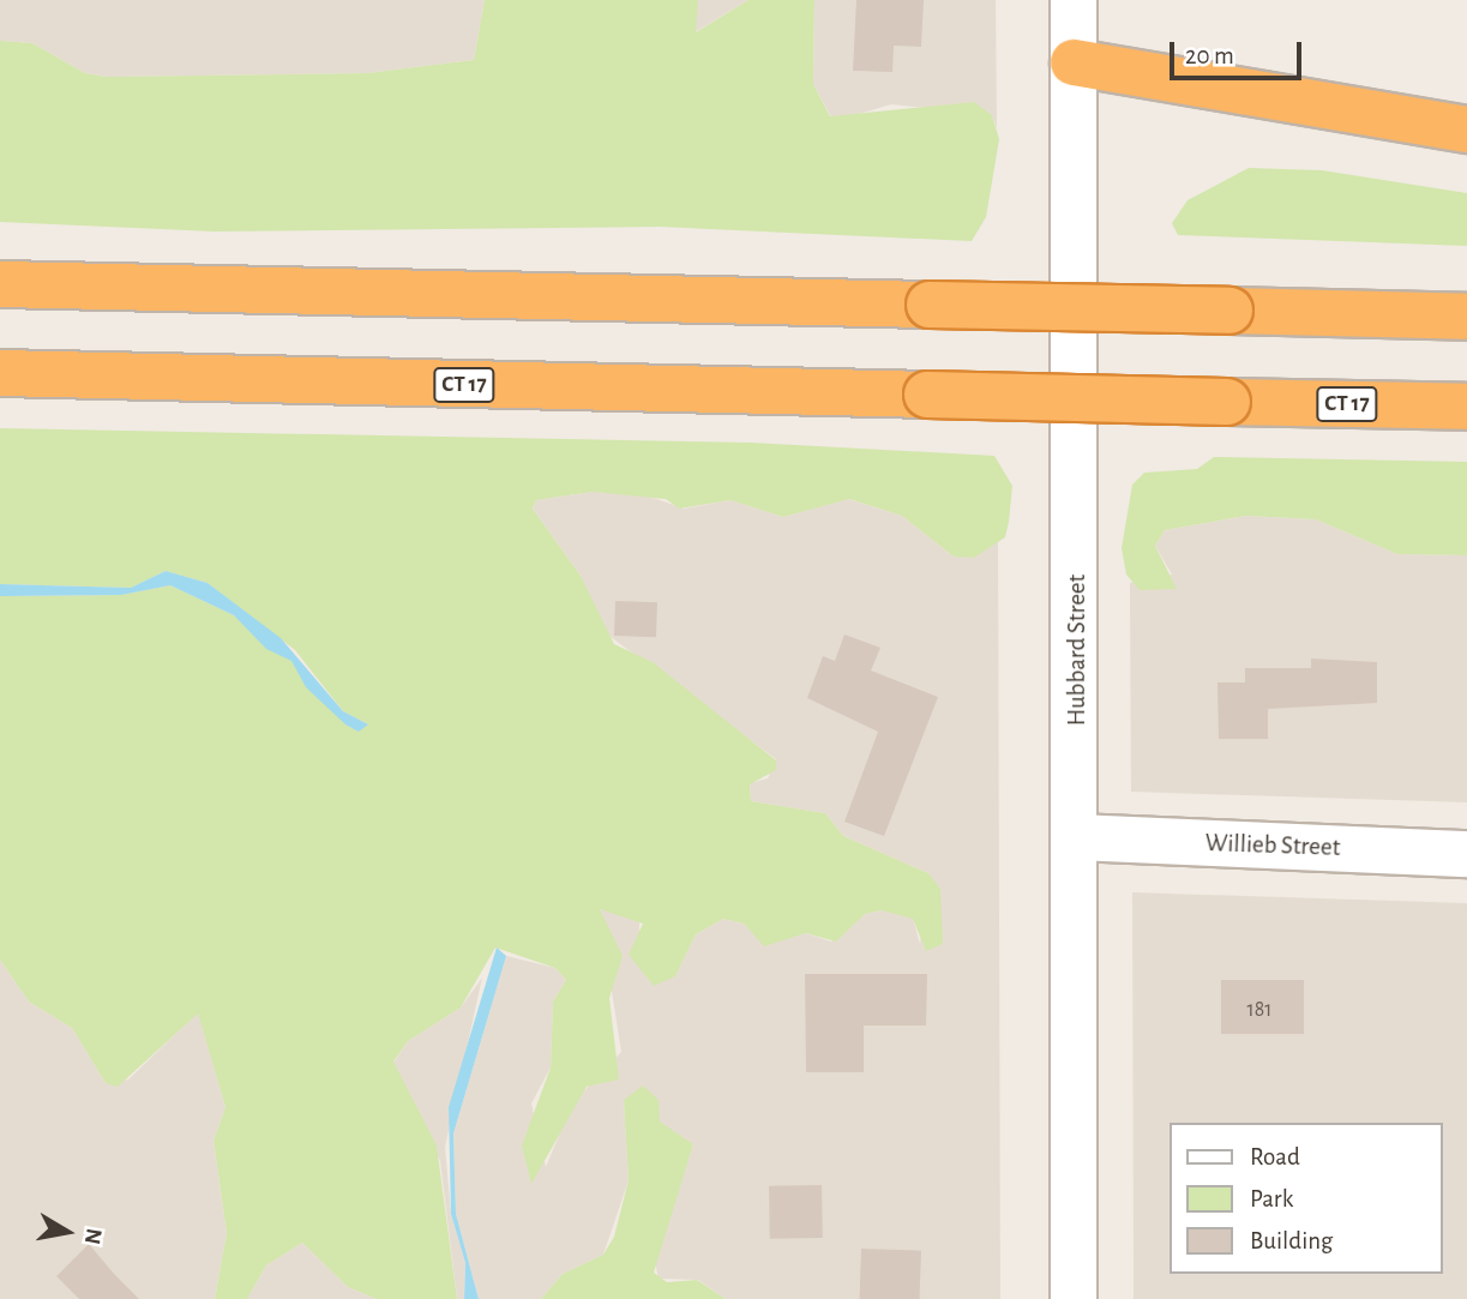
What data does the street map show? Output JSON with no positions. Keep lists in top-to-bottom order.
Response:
{
  "streets": {
    "highway": ["CT 17"],
    "street": ["Hubbard Street", "Willieb Street"]
  },
  "crossings": [
    ["Hubbard Street", "Willieb Street"]
  ],
  "house_numbers": ["181"],
  "legend": ["Road", "Park", "Building"],
  "scale_bar": "20 m",
  "north": "right"
}
